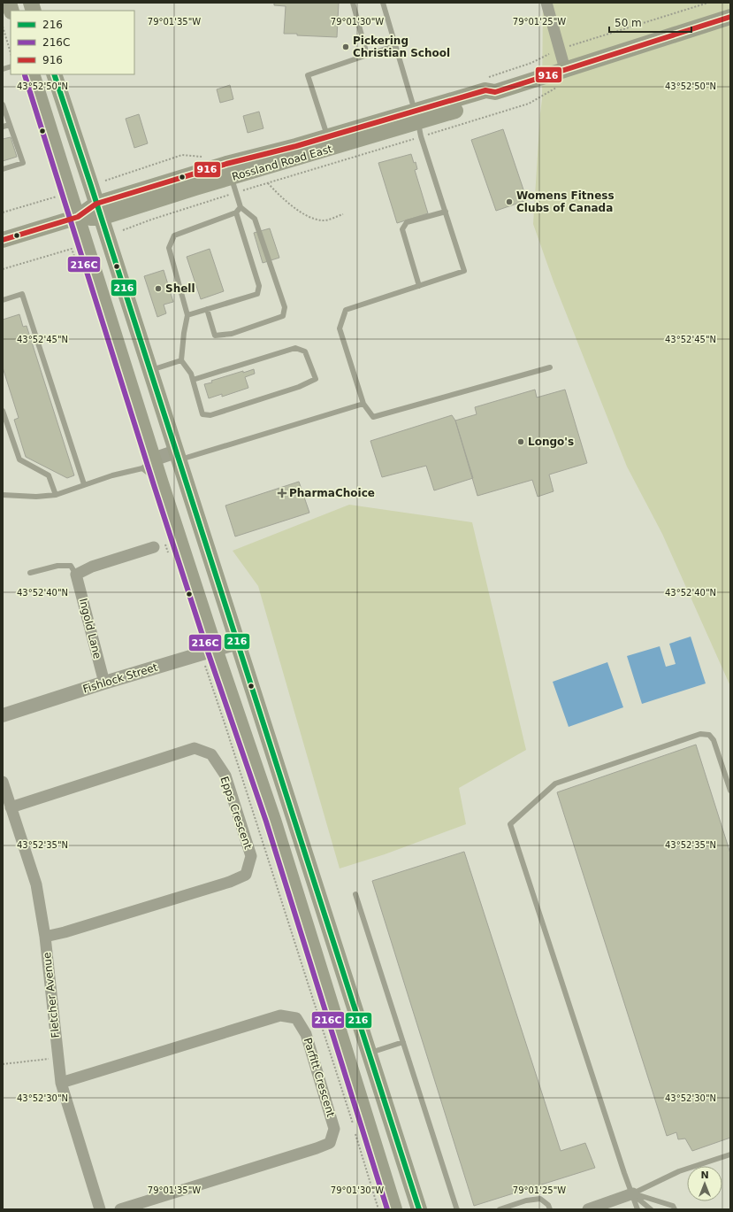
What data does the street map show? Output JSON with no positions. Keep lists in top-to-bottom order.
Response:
{
  "streets": {
    "main road": ["Rossland Road East"],
    "street": [
      "Ingold Lane",
      "Fishlock Street",
      "Epps Crescent",
      "Fletcher Avenue",
      "Parfitt Crescent"
    ]
  },
  "crossings": [
    ["Ingold Lane", "Fishlock Street"],
    ["Epps Crescent", "Fletcher Avenue"],
    ["Fletcher Avenue", "Parfitt Crescent"]
  ],
  "places": {
    "other": [
      "Pickering Christian School",
      "Womens Fitness Clubs of Canada",
      "Shell",
      "Longo's"
    ],
    "health": ["PharmaChoice"]
  },
  "lines": ["transit line 916", "transit line 216", "transit line 216C"],
  "legend": ["216", "216C", "916"],
  "scale_bar": "50 m",
  "north": "top",
  "coordinates": [
    "79°01'35\"W",
    "79°01'30\"W",
    "79°01'25\"W",
    "43°52'50\"N",
    "43°52'45\"N",
    "43°52'40\"N",
    "43°52'35\"N",
    "43°52'30\"N"
  ]
}
